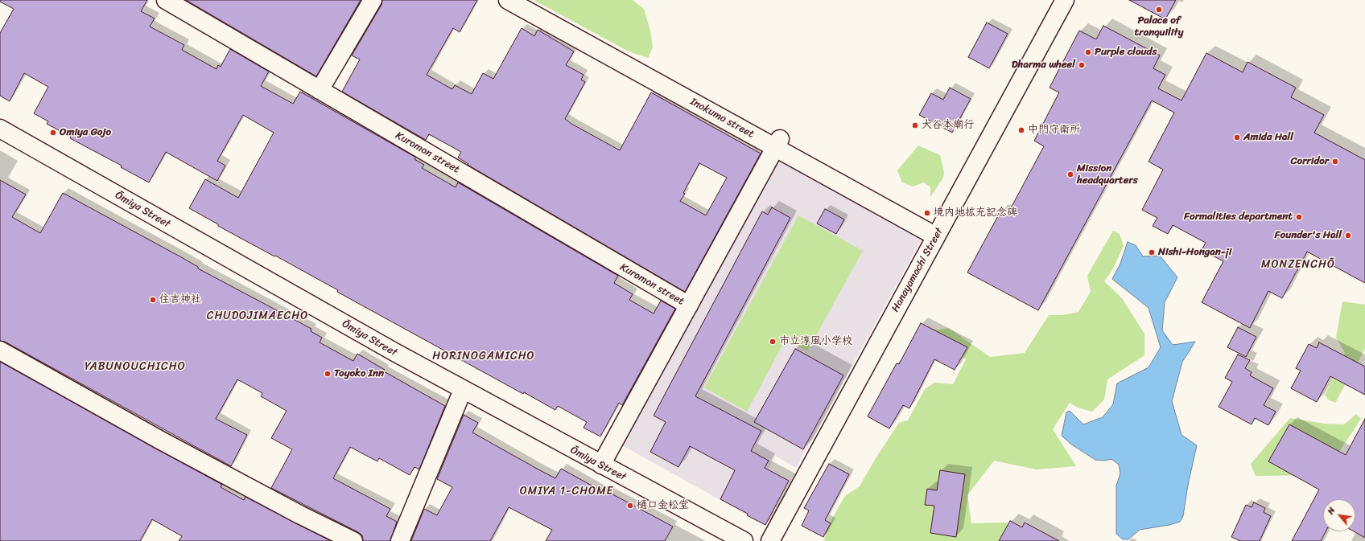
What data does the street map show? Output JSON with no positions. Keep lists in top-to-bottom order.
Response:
{
  "streets": {
    "street": [
      "Inokuma street",
      "Kuromon street",
      "Ōmiya Street",
      "Hanayamachi Street"
    ]
  },
  "crossings": [
    ["Inokuma street", "Hanayamachi Street"]
  ],
  "districts": [
    "MONZENCHŌ",
    "CHUDOJIMAECHO",
    "HORINOGAMICHO",
    "YABUNOUCHICHO",
    "OMIYA 1-CHOME"
  ],
  "places": [
    "Palace of tranquility",
    "Purple clouds",
    "Dharma wheel",
    "大谷本廟行",
    "中門守衛所",
    "Omiya Gojo",
    "Amida Hall",
    "Corridor",
    "Mission headquarters",
    "境内地拡充記念碑",
    "Formalities department",
    "Founder's Hall",
    "Nishi-Hongan-ji",
    "住吉神社",
    "市立淳風小学校",
    "Toyoko Inn",
    "樋口金松堂"
  ],
  "north": "top left"
}
